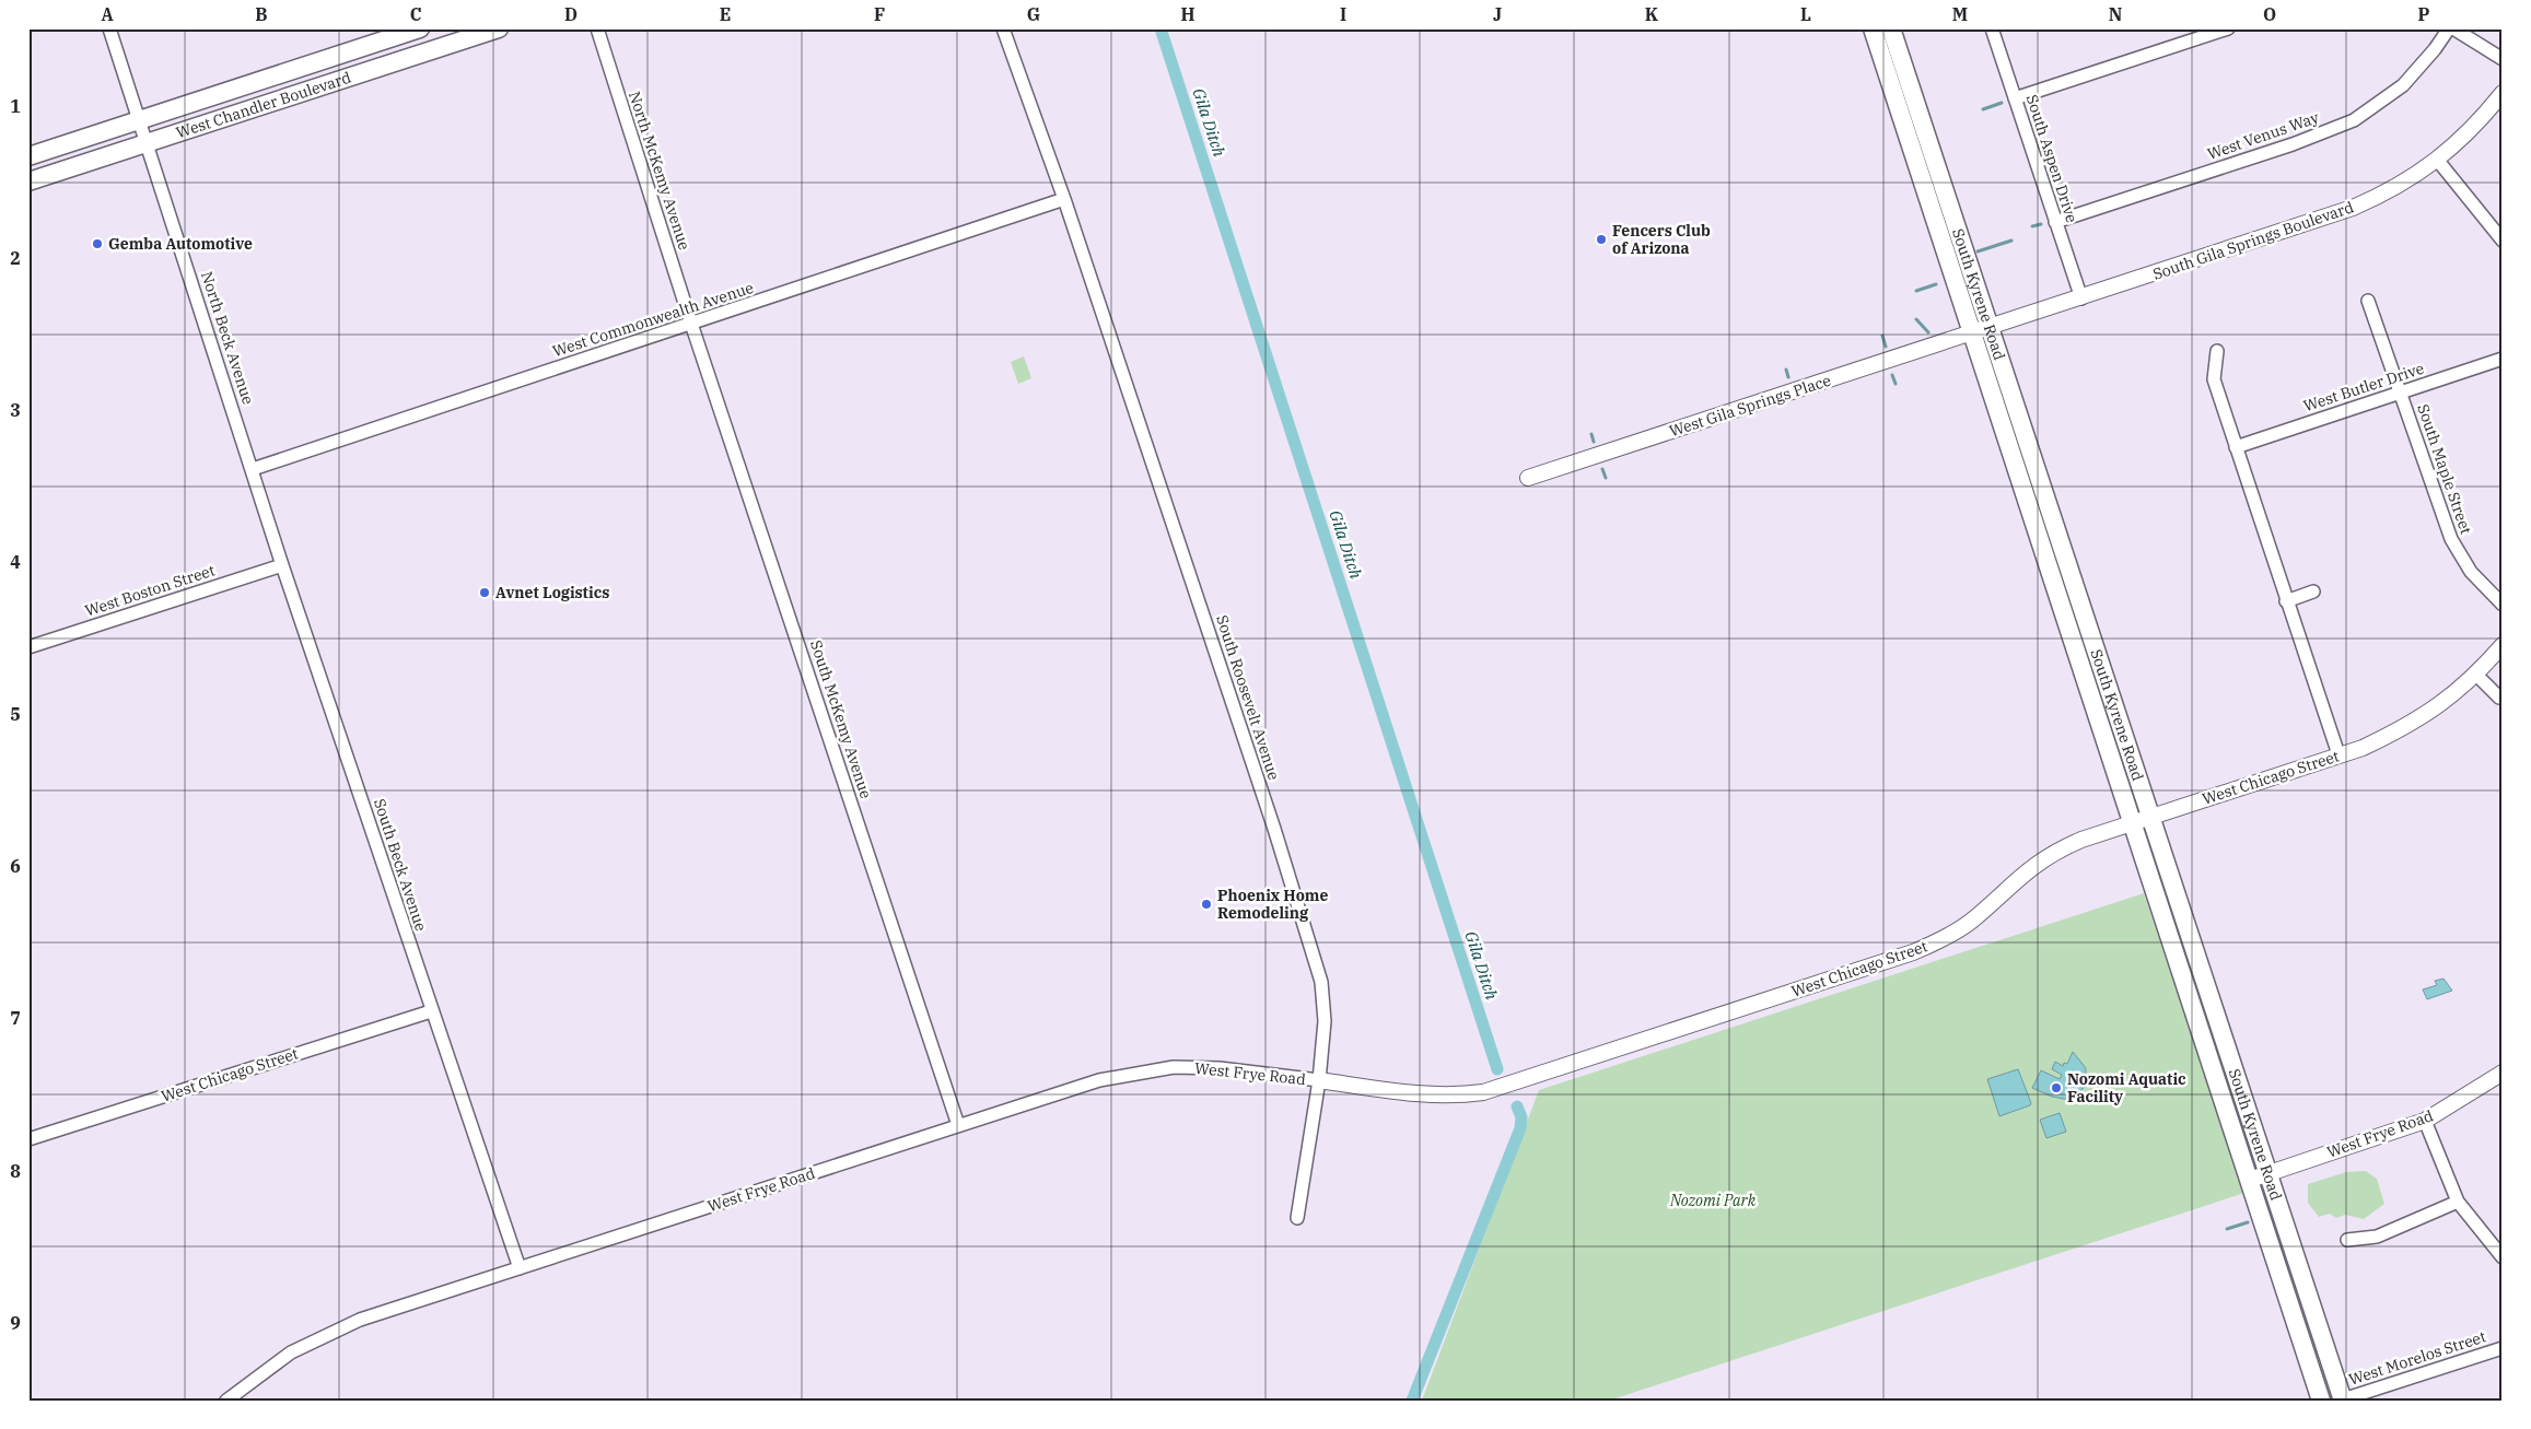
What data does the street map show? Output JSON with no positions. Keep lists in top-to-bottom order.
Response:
{
  "streets": {
    "main road": ["West Chandler Boulevard", "South Kyrene Road"],
    "street": [
      "West Venus Way",
      "South Aspen Drive",
      "North McKemy Avenue",
      "South Gila Springs Boulevard",
      "West Commonwealth Avenue",
      "North Beck Avenue",
      "West Butler Drive",
      "West Gila Springs Place",
      "South Maple Street",
      "West Boston Street",
      "South Roosevelt Avenue",
      "South McKemy Avenue",
      "West Chicago Street",
      "South Beck Avenue",
      "West Frye Road",
      "West Morelos Street"
    ]
  },
  "crossings": [
    ["West Chandler Boulevard", "North Beck Avenue"],
    ["West Venus Way", "South Aspen Drive"],
    ["South Aspen Drive", "South Gila Springs Boulevard"],
    ["North McKemy Avenue", "West Commonwealth Avenue"],
    ["North McKemy Avenue", "South McKemy Avenue"],
    ["South Gila Springs Boulevard", "South Kyrene Road"],
    ["South Gila Springs Boulevard", "West Gila Springs Place"],
    ["South Kyrene Road", "West Gila Springs Place"],
    ["South Kyrene Road", "West Chicago Street"],
    ["South Kyrene Road", "West Frye Road"],
    ["South Kyrene Road", "West Morelos Street"],
    ["West Commonwealth Avenue", "North Beck Avenue"],
    ["West Commonwealth Avenue", "South Roosevelt Avenue"],
    ["West Commonwealth Avenue", "South McKemy Avenue"],
    ["West Commonwealth Avenue", "South Beck Avenue"],
    ["North Beck Avenue", "South Beck Avenue"],
    ["West Butler Drive", "South Maple Street"],
    ["West Boston Street", "South Beck Avenue"],
    ["South Roosevelt Avenue", "West Chicago Street"],
    ["South Roosevelt Avenue", "West Frye Road"],
    ["South McKemy Avenue", "West Frye Road"],
    ["West Chicago Street", "South Beck Avenue"],
    ["West Chicago Street", "West Frye Road"],
    ["South Beck Avenue", "West Frye Road"]
  ],
  "water": ["Gila Ditch"],
  "parks": ["Nozomi Park"],
  "places": [
    "Fencers Club of Arizona",
    "Gemba Automotive",
    "Avnet Logistics",
    "Phoenix Home Remodeling",
    "Nozomi Aquatic Facility"
  ],
  "grid": {
    "columns": [
      "A",
      "B",
      "C",
      "D",
      "E",
      "F",
      "G",
      "H",
      "I",
      "J",
      "K",
      "L",
      "M",
      "N",
      "O",
      "P"
    ],
    "rows": [
      "1",
      "2",
      "3",
      "4",
      "5",
      "6",
      "7",
      "8",
      "9"
    ]
  }
}
